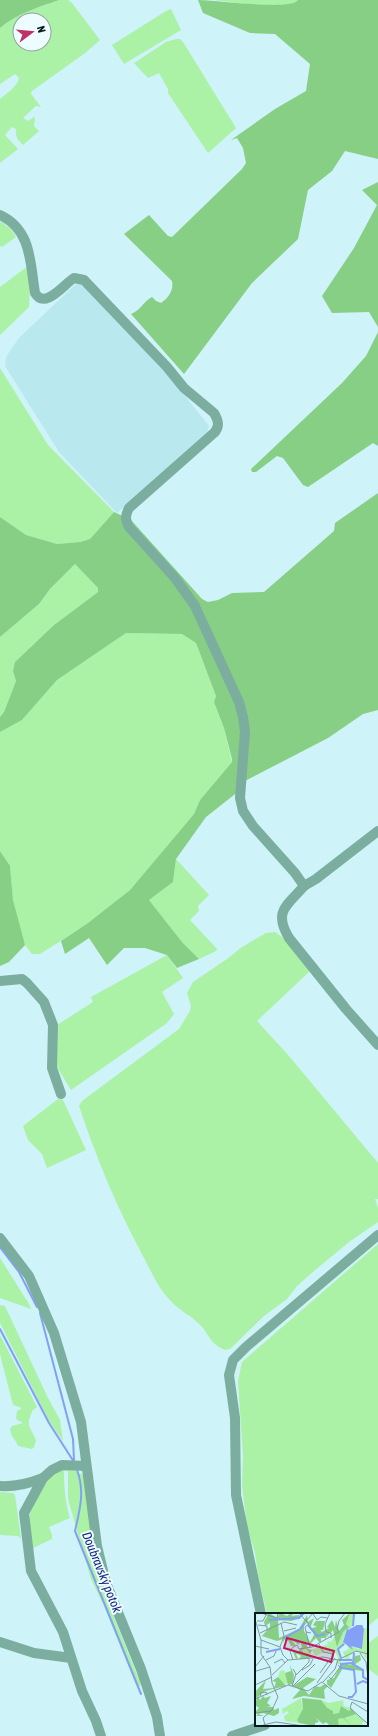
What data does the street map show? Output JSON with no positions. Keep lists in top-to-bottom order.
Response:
{
  "water": ["Doubravský potok"],
  "north": "right"
}
